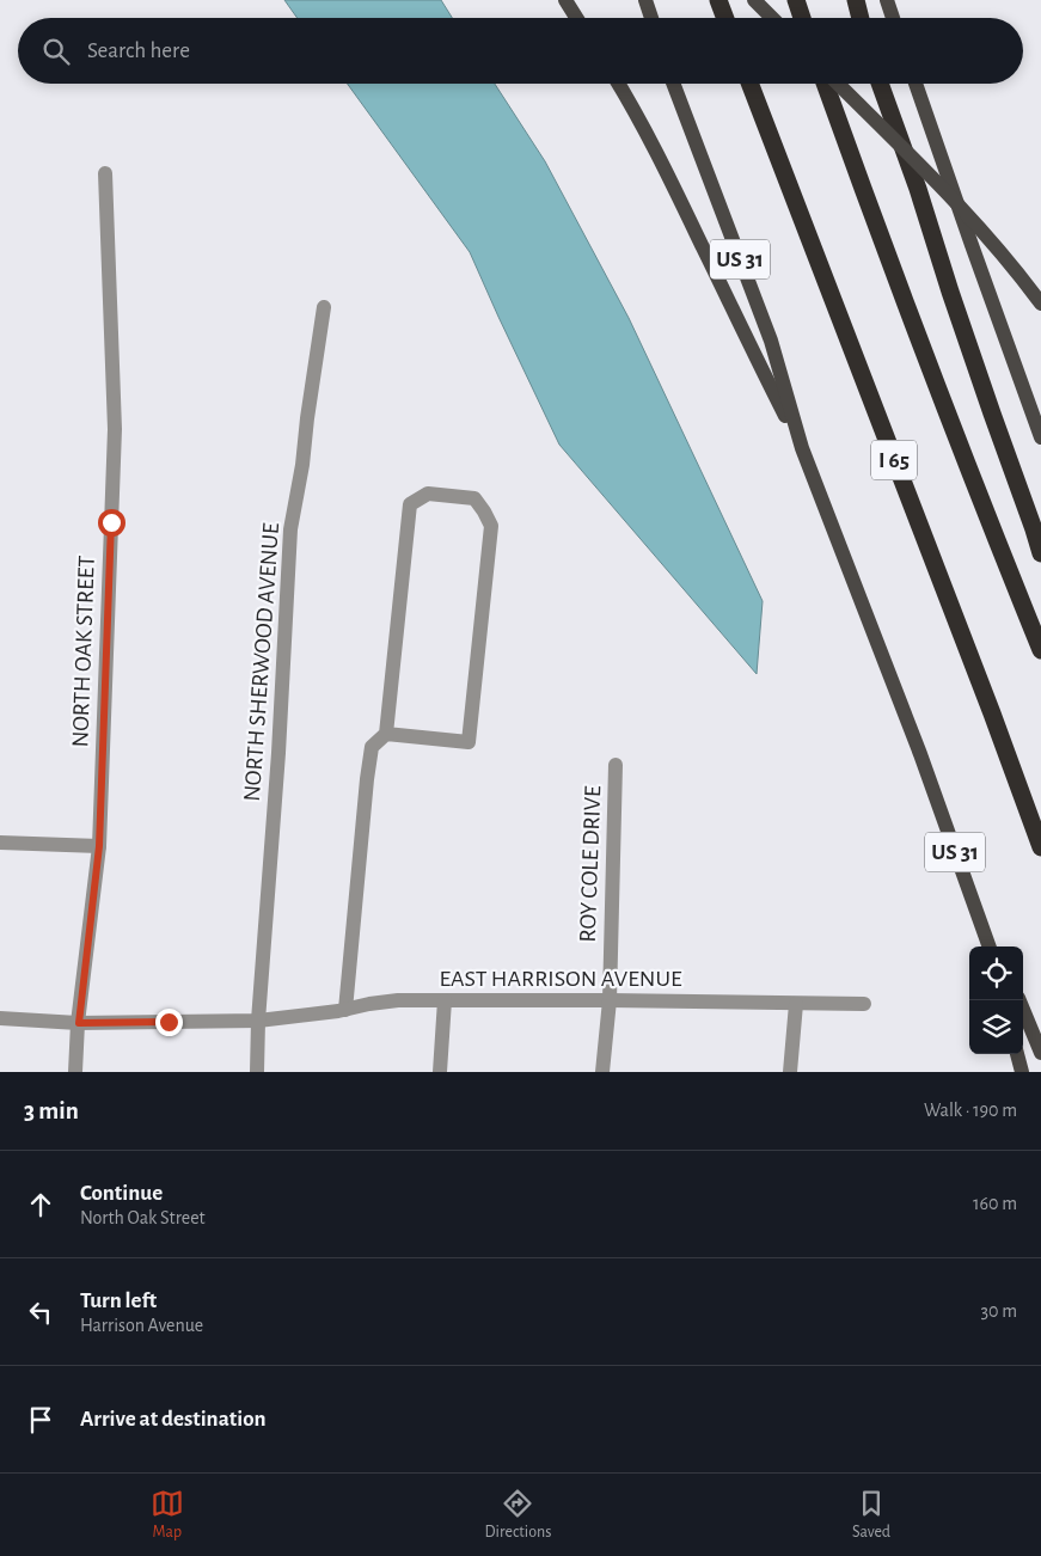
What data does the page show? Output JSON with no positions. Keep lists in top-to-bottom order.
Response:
{
  "streets": {
    "highway": ["I 65"],
    "main road": ["US 31"],
    "street": [
      "NORTH OAK STREET",
      "NORTH SHERWOOD AVENUE",
      "ROY COLE DRIVE",
      "EAST HARRISON AVENUE"
    ]
  },
  "crossings": [
    ["NORTH OAK STREET", "EAST HARRISON AVENUE"],
    ["NORTH SHERWOOD AVENUE", "EAST HARRISON AVENUE"],
    ["ROY COLE DRIVE", "EAST HARRISON AVENUE"]
  ],
  "page": {
    "search": "Search here",
    "heading": ["3 min", "Walk · 190 m"],
    "list": [
      ["Continue", "North Oak Street", "160 m"],
      ["Turn left", "Harrison Avenue", "30 m"],
      "Arrive at destination"
    ],
    "nav": ["Map", "Directions", "Saved"]
  }
}
